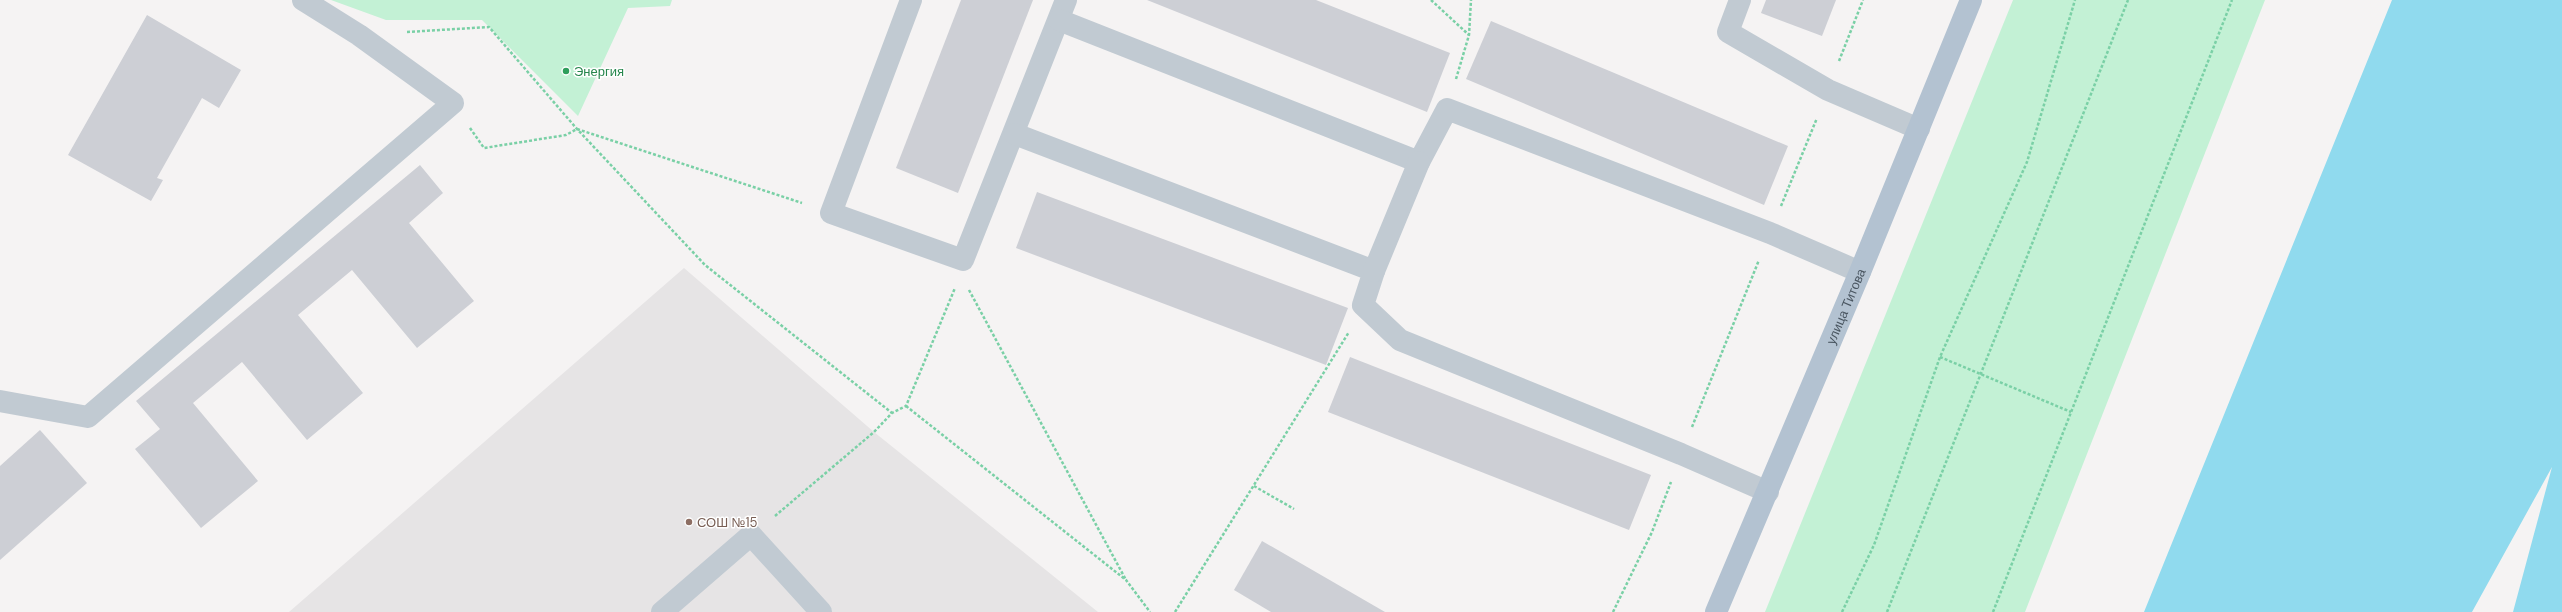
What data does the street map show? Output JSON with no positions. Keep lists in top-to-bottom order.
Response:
{
  "streets": {
    "main road": ["улица Титова"]
  },
  "places": ["Энергия", "СОШ №15"]
}
